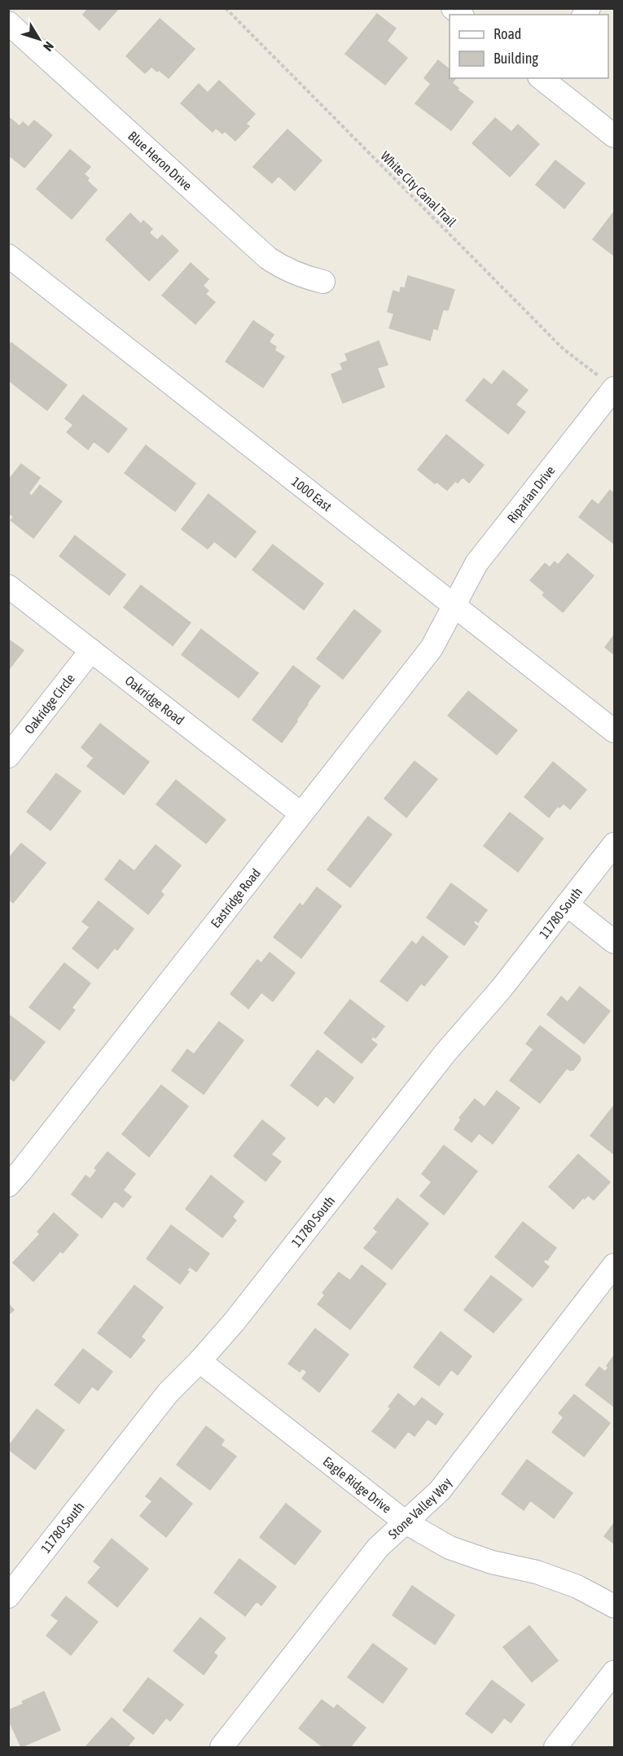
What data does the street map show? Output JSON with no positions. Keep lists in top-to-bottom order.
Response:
{
  "streets": {
    "street": [
      "Blue Heron Drive",
      "1000 East",
      "Riparian Drive",
      "Oakridge Road",
      "Oakridge Circle",
      "Eastridge Road",
      "11780 South",
      "Eagle Ridge Drive",
      "Stone Valley Way"
    ],
    "path": ["White City Canal Trail"]
  },
  "crossings": [
    ["White City Canal Trail", "Riparian Drive"],
    ["1000 East", "Riparian Drive"],
    ["1000 East", "Eastridge Road"],
    ["Riparian Drive", "Eastridge Road"],
    ["Oakridge Road", "Oakridge Circle"],
    ["Oakridge Road", "Eastridge Road"],
    ["11780 South", "Eagle Ridge Drive"],
    ["Eagle Ridge Drive", "Stone Valley Way"]
  ],
  "legend": ["Road", "Building"],
  "north": "bottom right"
}
